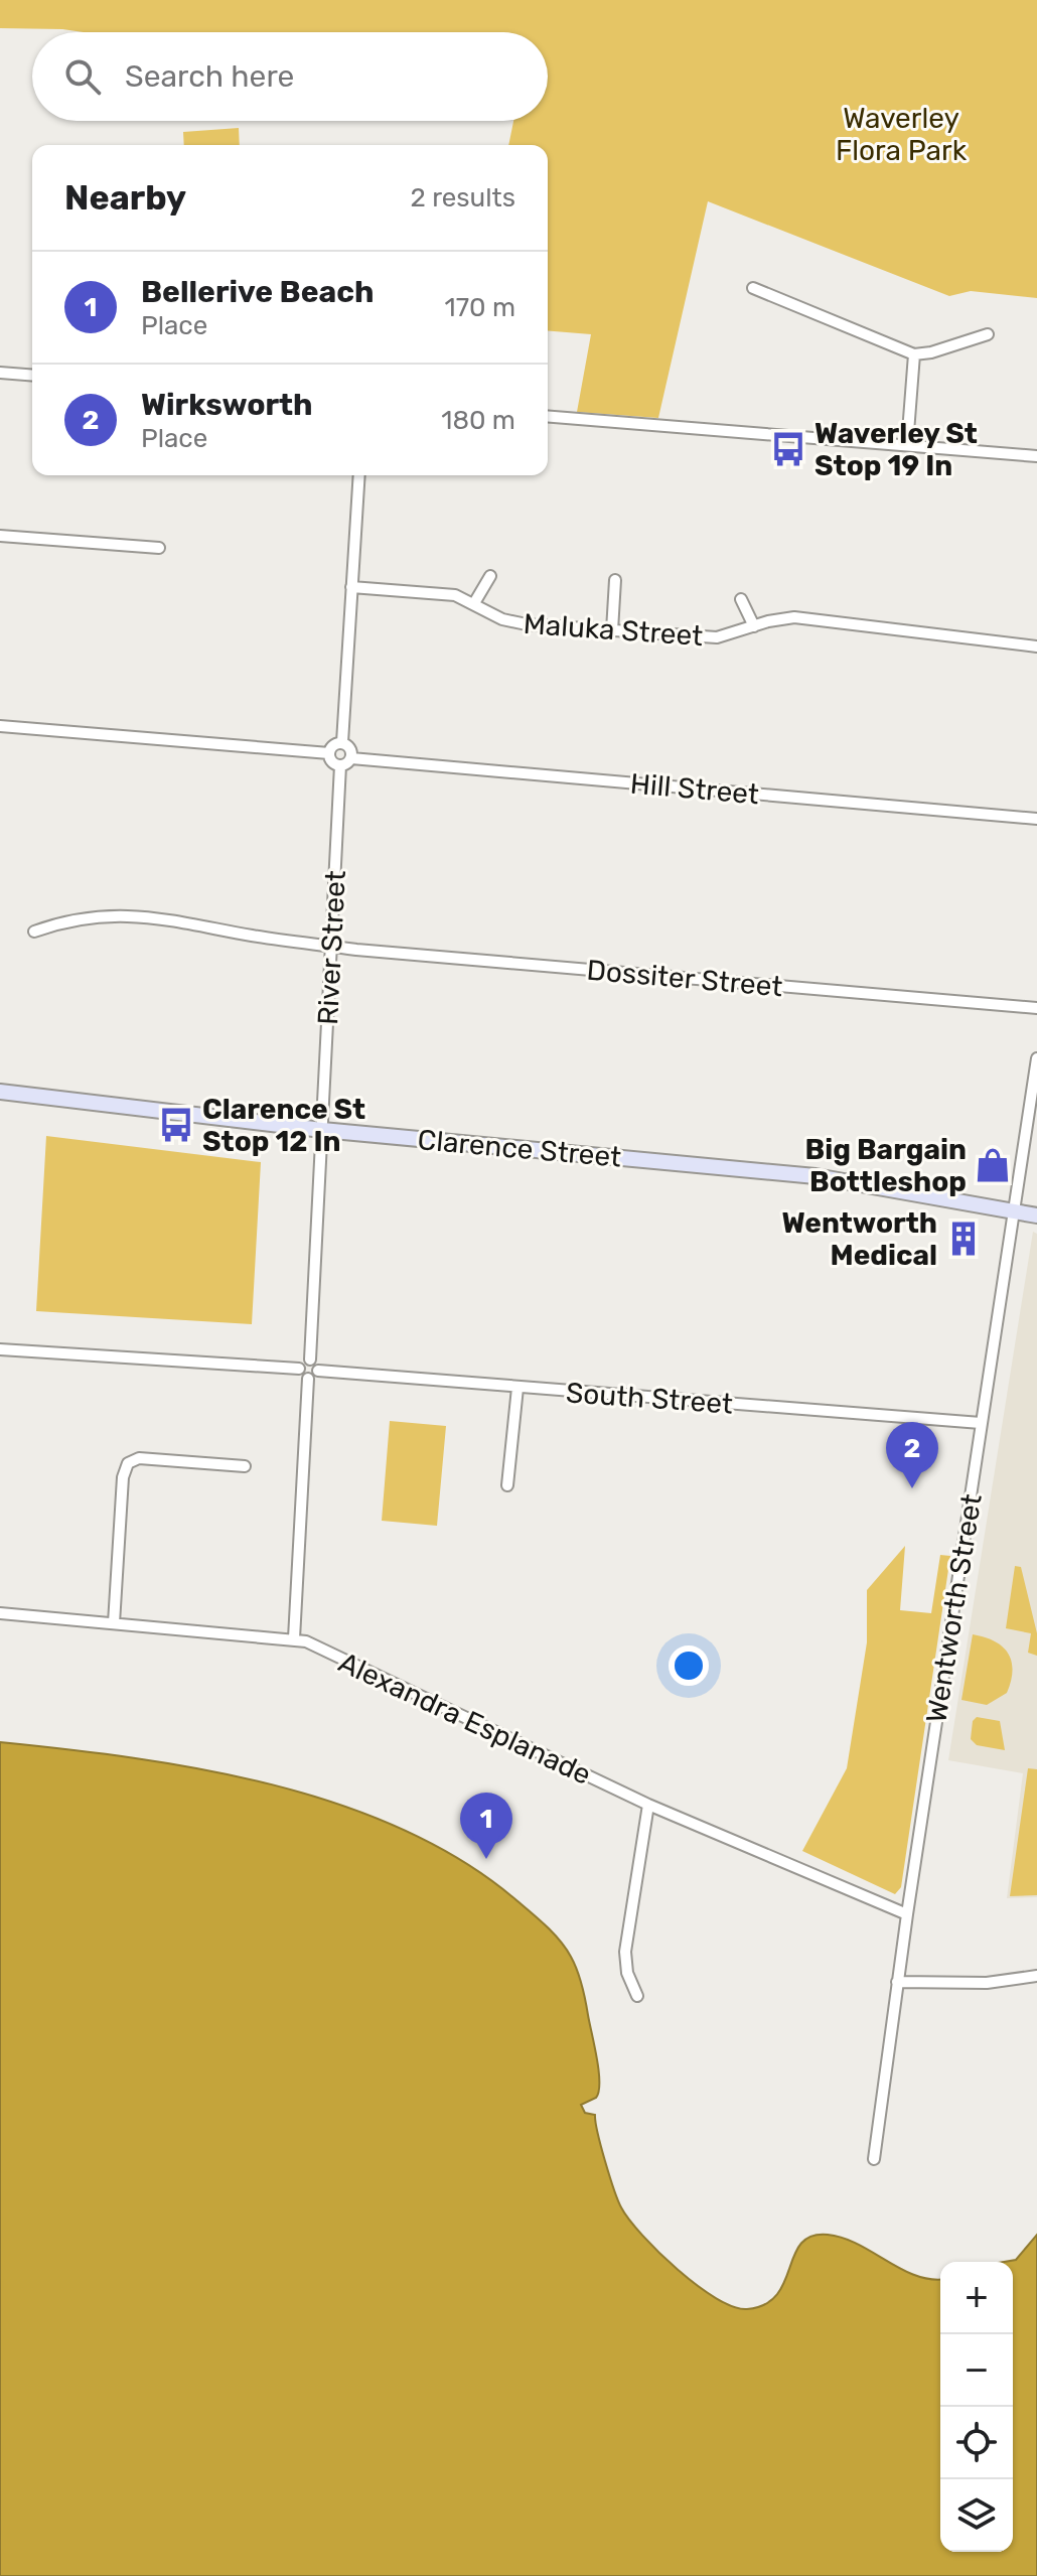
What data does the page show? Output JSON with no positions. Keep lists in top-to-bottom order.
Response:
{
  "streets": {
    "main road": ["Clarence Street"],
    "street": [
      "Maluka Street",
      "Hill Street",
      "River Street",
      "Dossiter Street",
      "South Street",
      "Wentworth Street",
      "Alexandra Esplanade"
    ]
  },
  "crossings": [
    ["Hill Street", "River Street"],
    ["River Street", "Dossiter Street"],
    ["River Street", "Clarence Street"],
    ["Clarence Street", "Wentworth Street"],
    ["South Street", "Wentworth Street"],
    ["Wentworth Street", "Alexandra Esplanade"]
  ],
  "parks": ["Waverley Flora Park"],
  "places": {
    "bus stop": ["Waverley St Stop 19 In", "Clarence St Stop 12 In"],
    "shop": ["Big Bargain Bottleshop"],
    "building": ["Wentworth Medical"]
  },
  "page": {
    "search": "Search here",
    "heading": ["Nearby", "2 results"],
    "list": [
      {
        "mark": "1",
        "name": "Bellerive Beach",
        "note": "Place",
        "value": "170 m"
      },
      {
        "mark": "2",
        "name": "Wirksworth",
        "note": "Place",
        "value": "180 m"
      }
    ],
    "pins": ["2", "1"],
    "map_buttons": ["+", "−"]
  }
}
